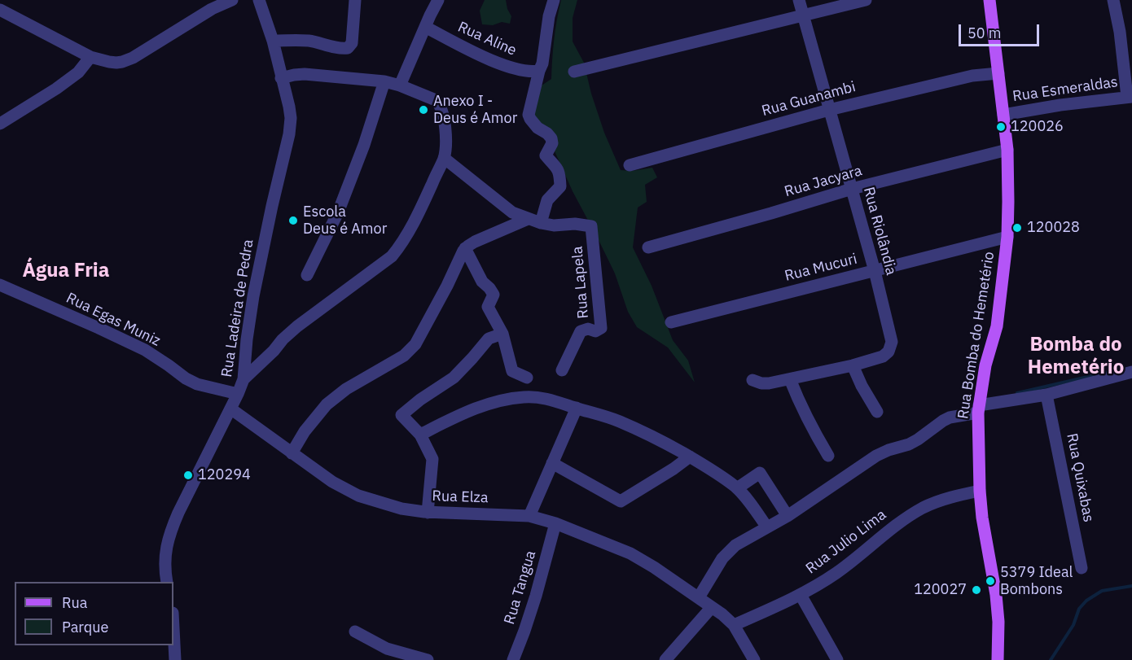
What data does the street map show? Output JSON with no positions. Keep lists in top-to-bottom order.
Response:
{
  "streets": {
    "main road": ["Rua Bomba do Hemetério"],
    "street": [
      "Rua Aline",
      "Rua Esmeraldas",
      "Rua Guanambi",
      "Rua Jacyara",
      "Rua Riolândia",
      "Rua Mucuri",
      "Rua Lapela",
      "Rua Ladeira de Pedra",
      "Rua Egas Muniz",
      "Rua Quixabas",
      "Rua Elza",
      "Rua Julio Lima",
      "Rua Tangua"
    ]
  },
  "crossings": [
    ["Rua Esmeraldas", "Rua Bomba do Hemetério"],
    ["Rua Guanambi", "Rua Riolândia"],
    ["Rua Guanambi", "Rua Bomba do Hemetério"],
    ["Rua Jacyara", "Rua Riolândia"],
    ["Rua Jacyara", "Rua Bomba do Hemetério"],
    ["Rua Riolândia", "Rua Mucuri"],
    ["Rua Mucuri", "Rua Bomba do Hemetério"],
    ["Rua Ladeira de Pedra", "Rua Egas Muniz"],
    ["Rua Ladeira de Pedra", "Rua Elza"],
    ["Rua Bomba do Hemetério", "Rua Julio Lima"],
    ["Rua Elza", "Rua Julio Lima"],
    ["Rua Elza", "Rua Tangua"]
  ],
  "districts": ["Água Fria", "Bomba do Hemetério"],
  "places": [
    "Anexo I - Deus é Amor",
    "120026",
    "Escola Deus é Amor",
    "120028",
    "120294",
    "5379 Ideal Bombons",
    "120027"
  ],
  "legend": ["Rua", "Parque"],
  "scale_bar": "50 m"
}
